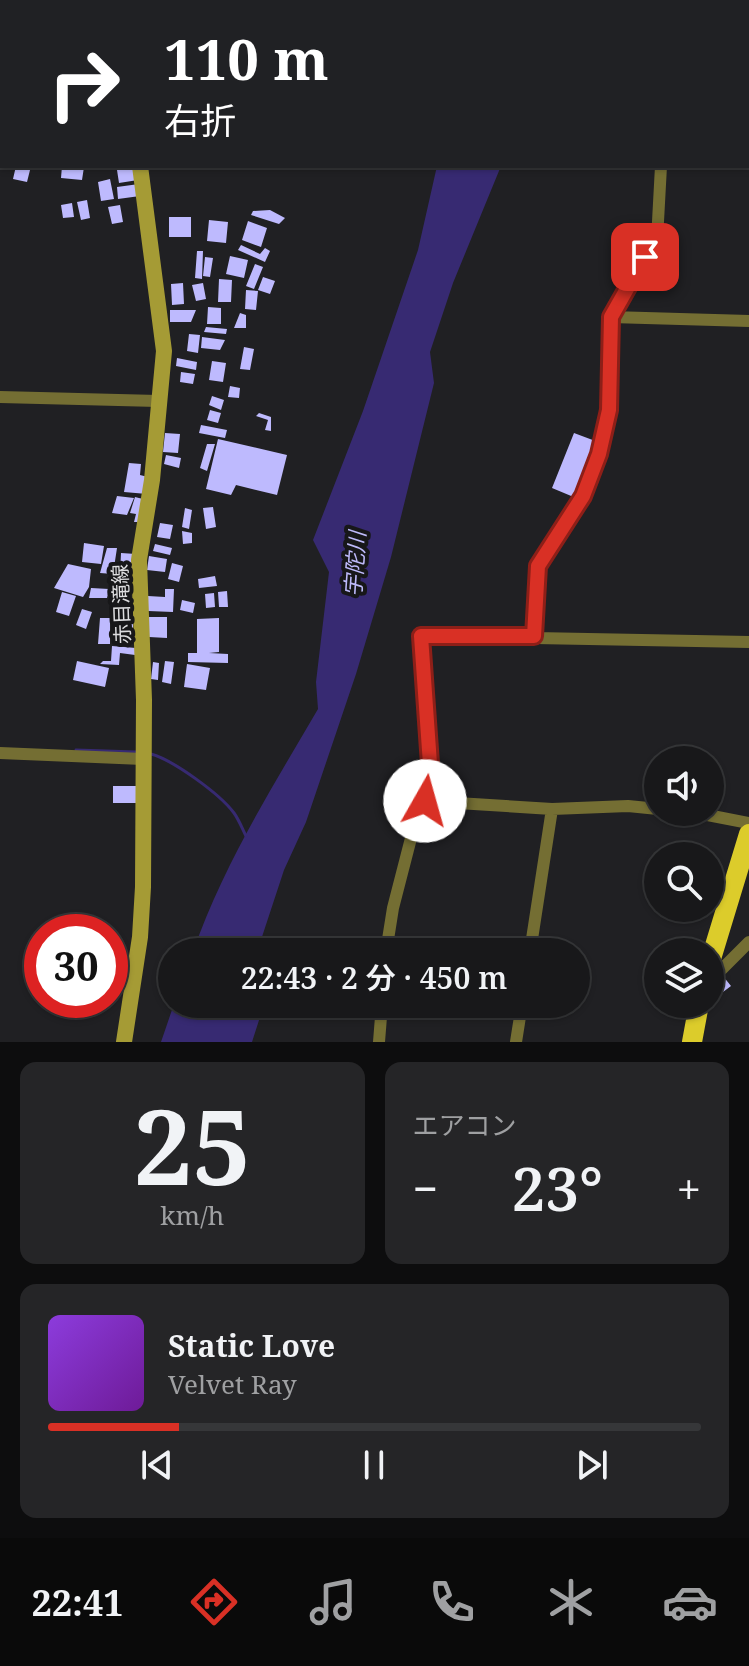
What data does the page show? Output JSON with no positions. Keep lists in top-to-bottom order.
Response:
{
  "streets": {
    "main road": ["赤目滝線"]
  },
  "water": ["宇陀川"],
  "page": {
    "turn": ["110 m", "右折"],
    "limit": "30",
    "trip": "22:43 · 2 分 · 450 m",
    "tile": [
      ["25", "km/h"],
      "エアコン"
    ],
    "heat": ["−", "23°", "+"],
    "song": ["Static Love", "Velvet Ray"],
    "tabs": "22:41"
  }
}
